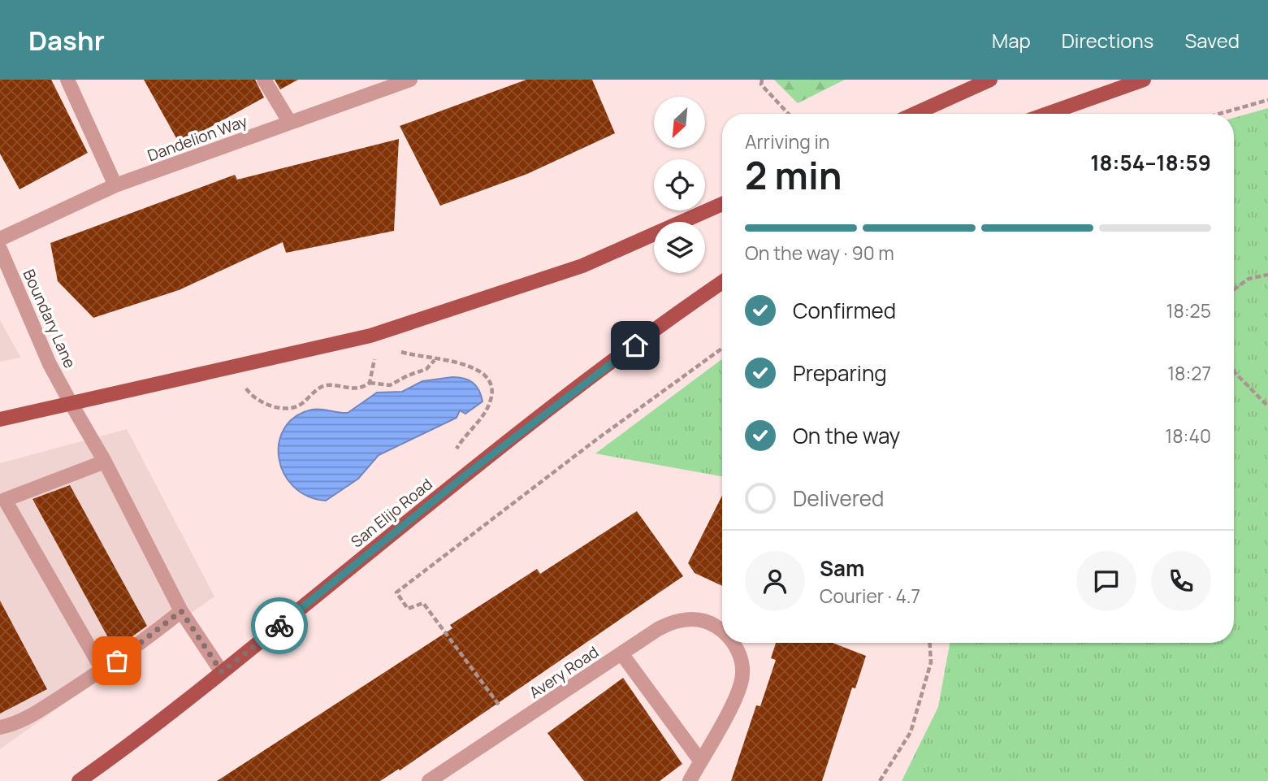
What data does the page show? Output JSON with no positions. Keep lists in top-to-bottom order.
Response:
{
  "streets": {
    "main road": ["San Elijo Road"],
    "street": ["Dandelion Way", "Boundary Lane", "Avery Road"]
  },
  "crossings": [
    ["Boundary Lane", "San Elijo Road"]
  ],
  "north": "bottom left",
  "page": {
    "header": "Dashr",
    "nav": ["Map", "Directions", "Saved"],
    "heading": ["2 min", "Arriving in", "18:54–18:59"],
    "panel": ["Sam", "Courier · 4.7"],
    "bar": "On the way · 90 m",
    "list": [
      ["Confirmed", "18:25"],
      ["Preparing", "18:27"],
      ["On the way", "18:40"],
      "Delivered"
    ]
  }
}
